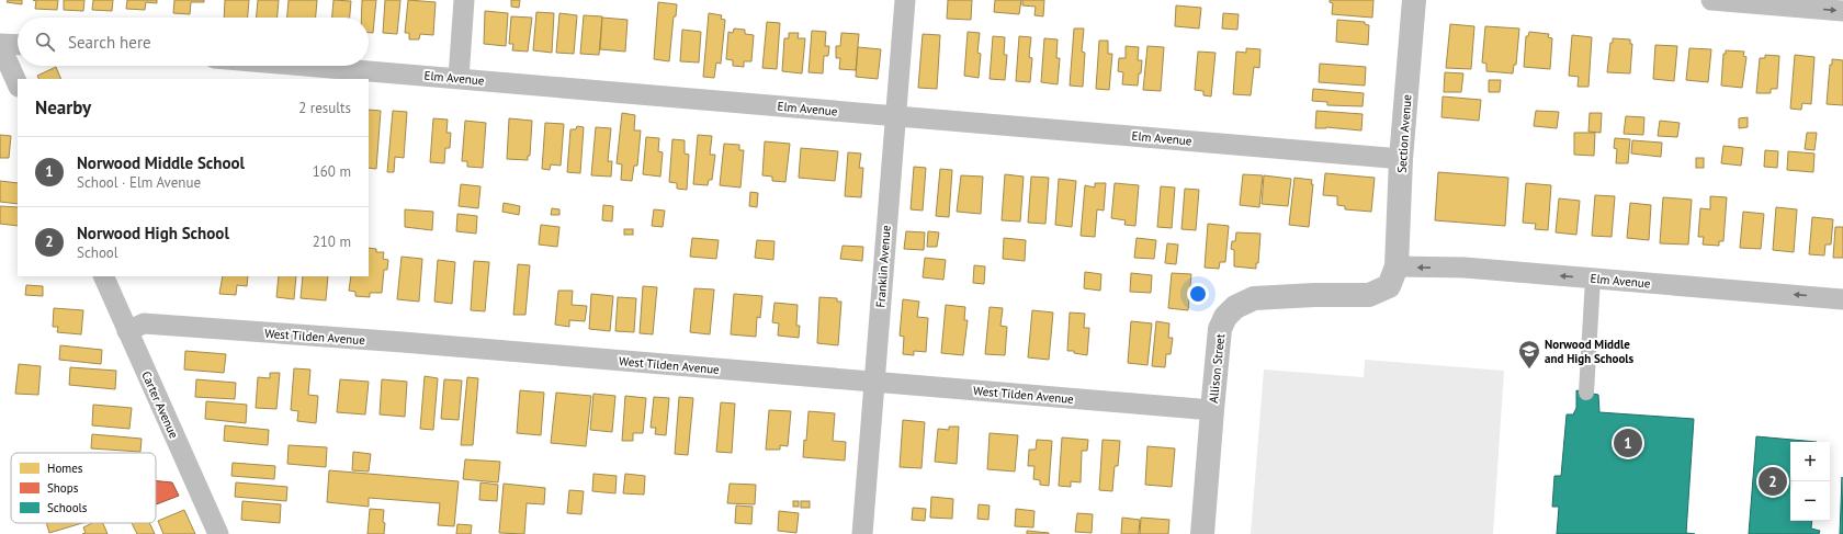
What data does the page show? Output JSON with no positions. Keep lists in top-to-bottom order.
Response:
{
  "streets": {
    "street": [
      "Elm Avenue",
      "Section Avenue",
      "Franklin Avenue",
      "West Tilden Avenue",
      "Allison Street",
      "Carter Avenue"
    ]
  },
  "crossings": [
    ["Elm Avenue", "Section Avenue"],
    ["Elm Avenue", "Franklin Avenue"],
    ["Elm Avenue", "Allison Street"],
    ["Section Avenue", "Allison Street"],
    ["Franklin Avenue", "West Tilden Avenue"],
    ["West Tilden Avenue", "Allison Street"],
    ["West Tilden Avenue", "Carter Avenue"]
  ],
  "places": {
    "school or university": ["Norwood Middle and High Schools"]
  },
  "legend": ["Homes", "Shops", "Schools"],
  "page": {
    "search": "Search here",
    "heading": ["Nearby", "2 results"],
    "list": [
      {
        "mark": "1",
        "name": "Norwood Middle School",
        "note": "School · Elm Avenue",
        "value": "160 m"
      },
      {
        "mark": "2",
        "name": "Norwood High School",
        "note": "School",
        "value": "210 m"
      }
    ],
    "pins": ["1", "2"],
    "map_buttons": ["+", "−"]
  }
}
